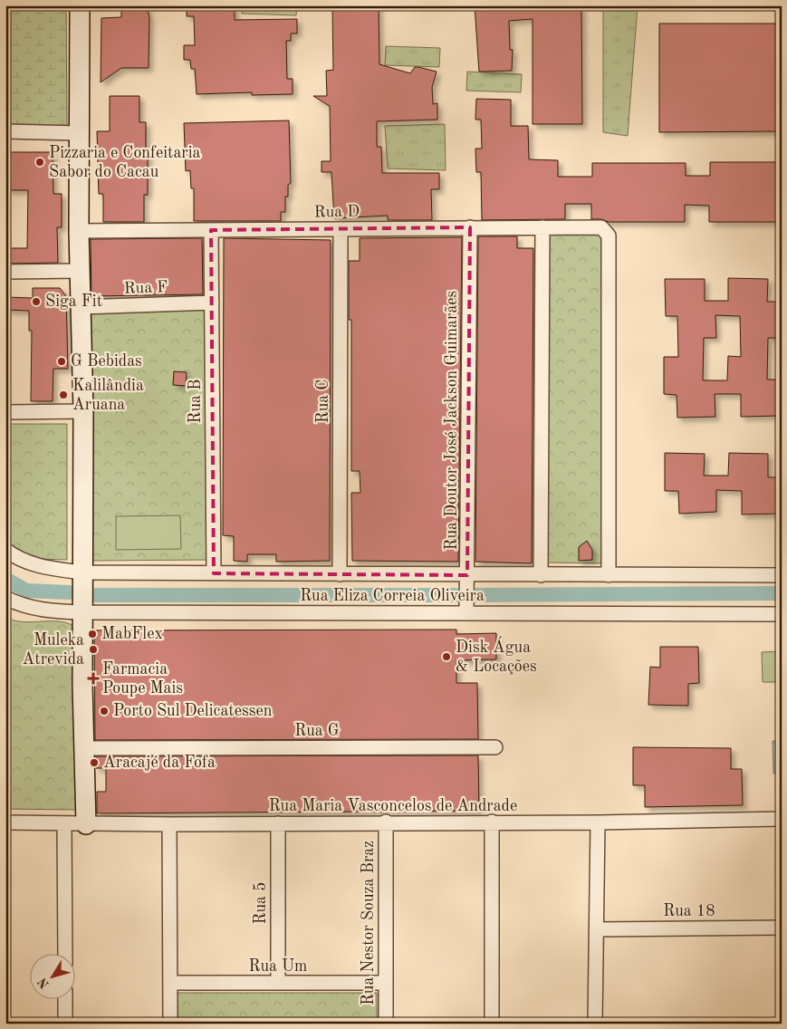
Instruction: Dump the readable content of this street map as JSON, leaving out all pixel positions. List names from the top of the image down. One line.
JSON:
{"streets":{"street":["Rua D","Rua F","Rua B","Rua C","Rua Doutor José Jackson Guimarães","Rua Eliza Correia Oliveira","Rua G","Rua Maria Vasconcelos de Andrade","Rua 5","Rua 18","Rua Nestor Souza Braz","Rua Um"]},"crossings":[["Rua D","Rua B"],["Rua D","Rua C"],["Rua D","Rua Doutor José Jackson Guimarães"],["Rua D","Rua Eliza Correia Oliveira"],["Rua F","Rua B"],["Rua B","Rua Eliza Correia Oliveira"],["Rua C","Rua Eliza Correia Oliveira"],["Rua Doutor José Jackson Guimarães","Rua Eliza Correia Oliveira"],["Rua Maria Vasconcelos de Andrade","Rua 5"],["Rua Maria Vasconcelos de Andrade","Rua Nestor Souza Braz"],["Rua 5","Rua Um"],["Rua Nestor Souza Braz","Rua Um"]],"places":{"other":["Pizzaria e Confeitaria Sabor do Cacau","Siga Fit","G Bebidas","Kalilândia Aruana","MabFlex","Muleka Atrevida","Disk Água & Locações","Porto Sul Delicatessen","Aracajé da Fofa"],"health":["Farmacia Poupe Mais"]},"north":"bottom left"}
